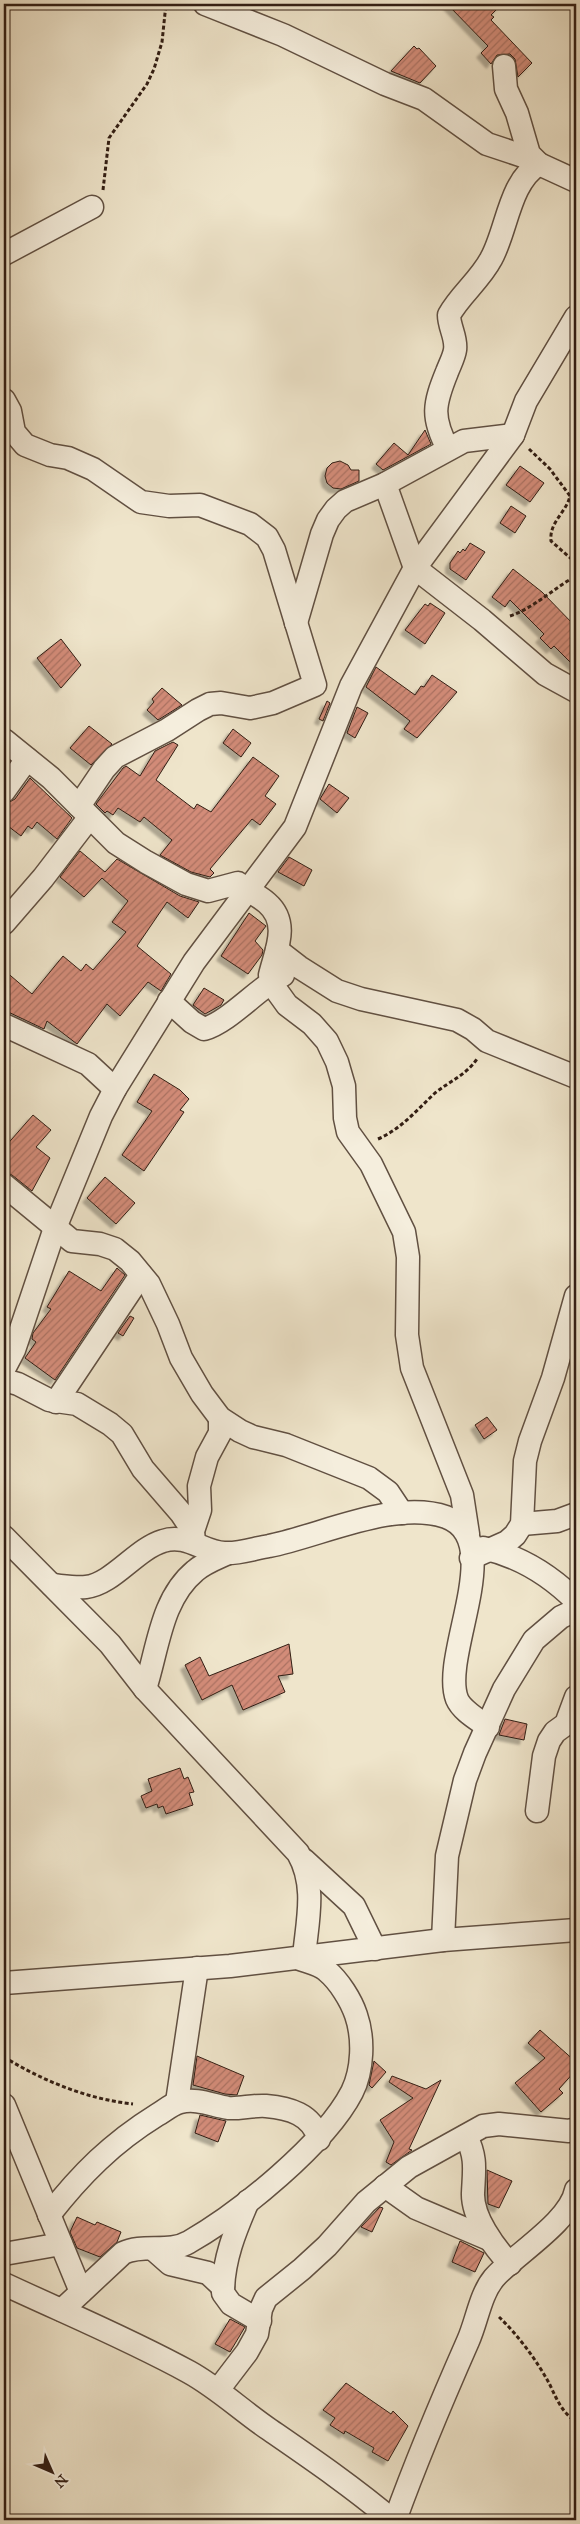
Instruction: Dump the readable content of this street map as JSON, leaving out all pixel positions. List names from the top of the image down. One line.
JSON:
{"north":"bottom right"}
